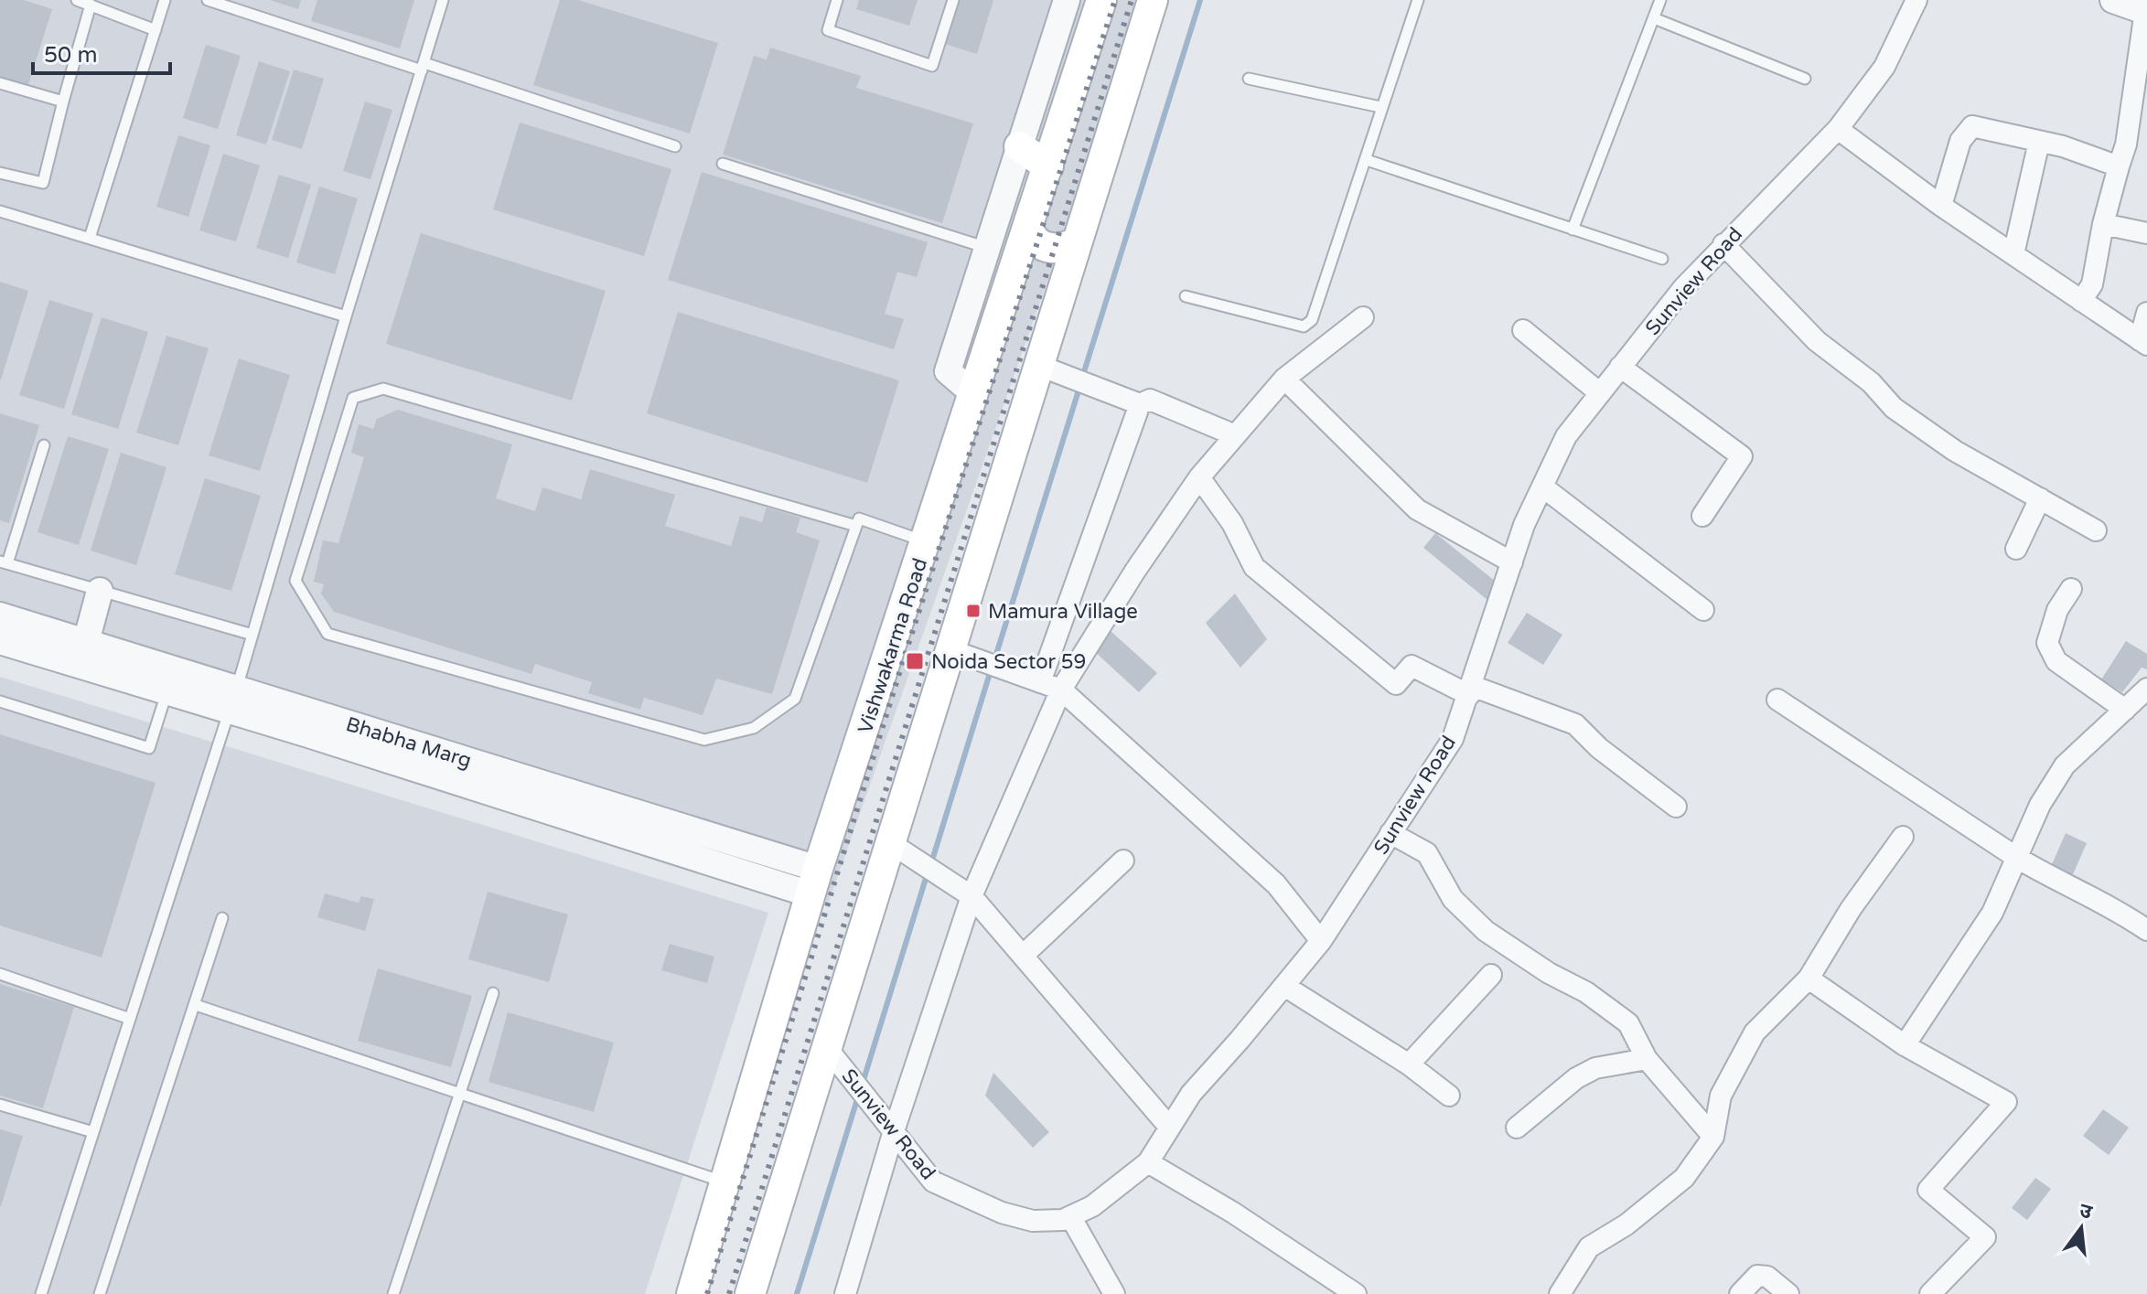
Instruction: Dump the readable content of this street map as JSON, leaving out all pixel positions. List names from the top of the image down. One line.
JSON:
{"streets":{"main road":["Vishwakarma Road"],"street":["Sunview Road","Bhabha Marg"]},"crossings":[["Vishwakarma Road","Bhabha Marg"]],"places":{"transit":["Mamura Village","Noida Sector 59"]},"scale_bar":"50 m","north":"top"}
